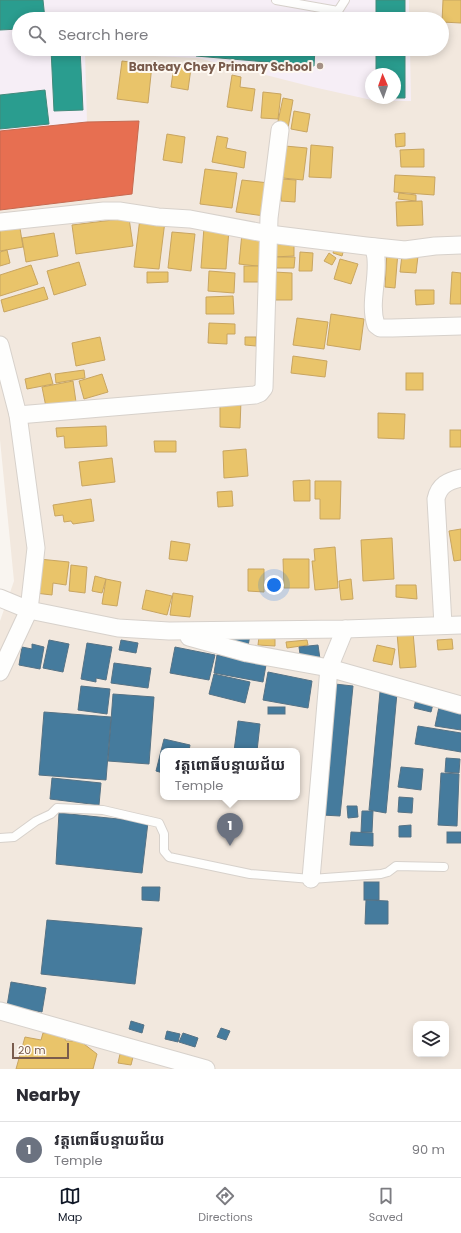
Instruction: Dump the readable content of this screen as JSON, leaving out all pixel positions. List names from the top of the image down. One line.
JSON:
{"places":["Banteay Chey Primary School"],"scale_bar":"20 m","north":"top","page":{"search":"Search here","popup":["វត្តពោធិ៍បន្ទាយជ័យ","Temple"],"pins":"1","scale":"20 m","heading":"Nearby","list":[{"mark":"1","name":"វត្តពោធិ៍បន្ទាយជ័យ","note":"Temple","value":"90 m"}],"nav":["Map","Directions","Saved"]}}
